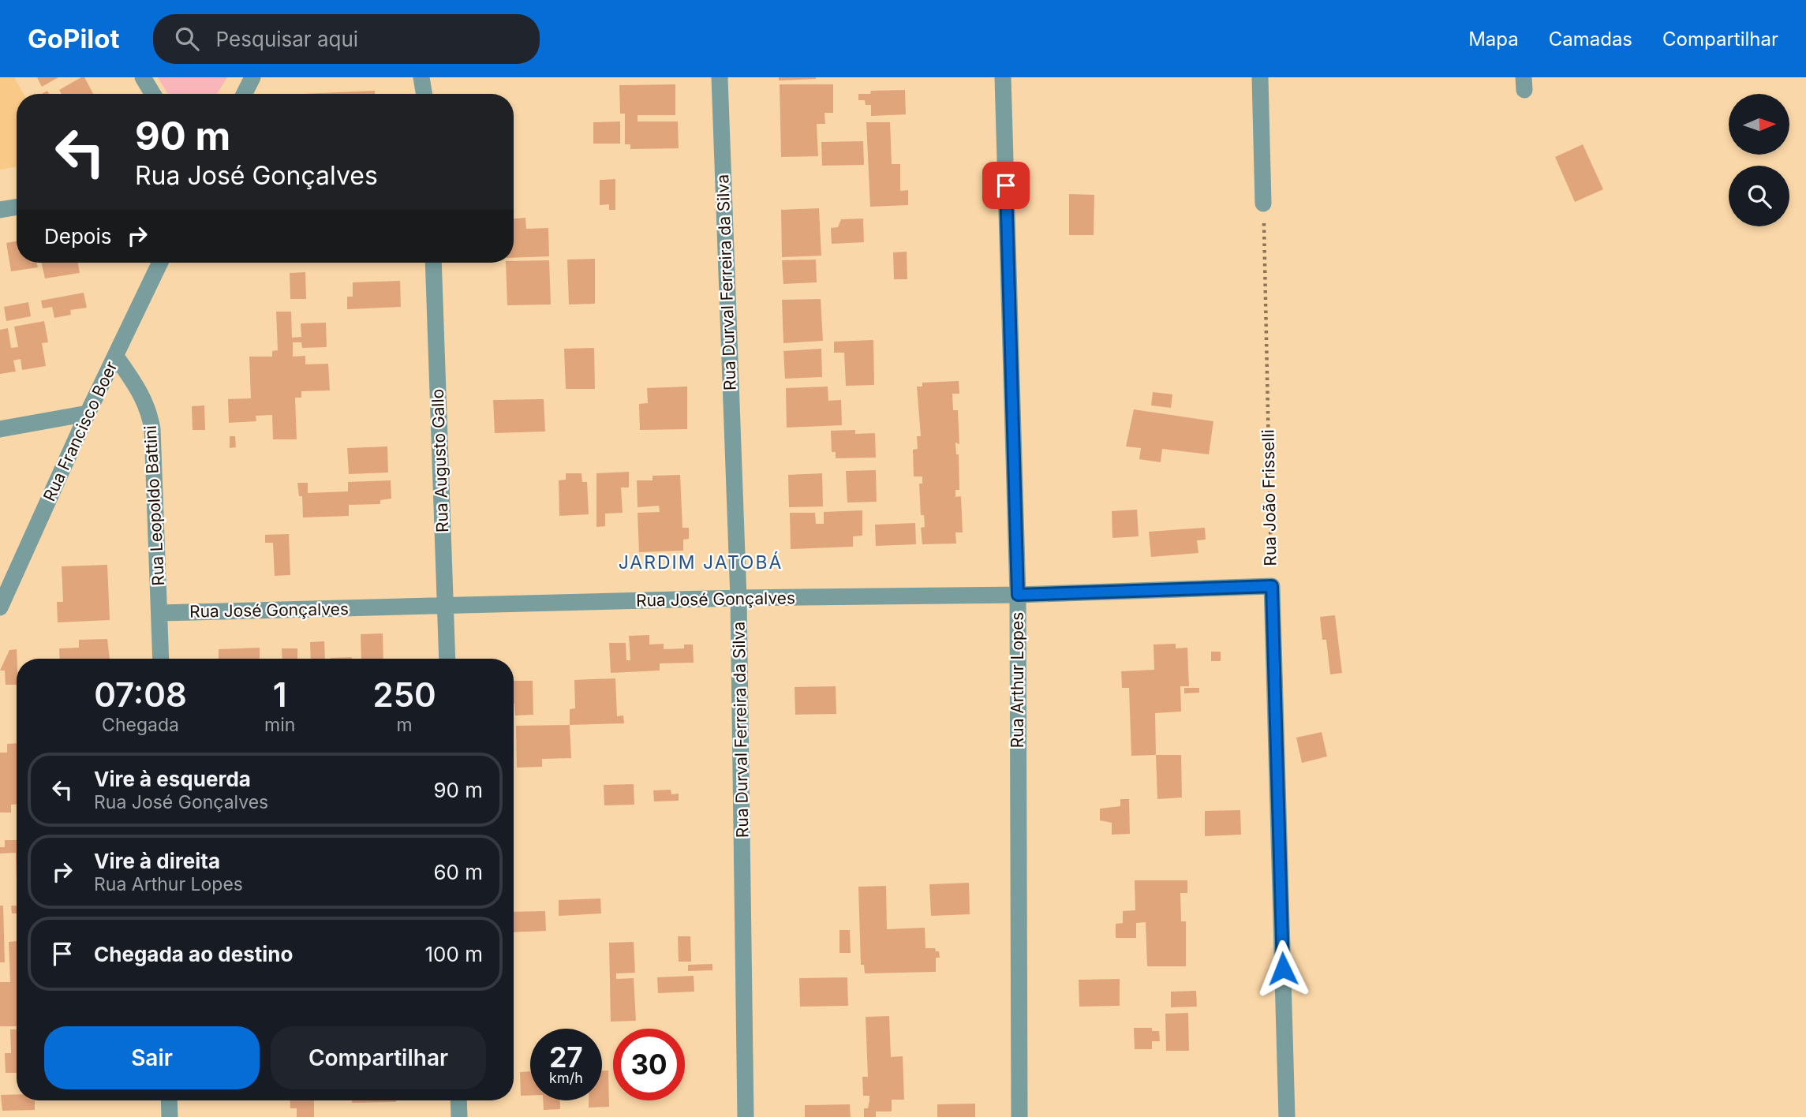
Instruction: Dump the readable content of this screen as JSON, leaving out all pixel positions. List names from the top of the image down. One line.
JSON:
{"streets":{"street":["Rua Durval Ferreira da Silva","Rua Francisco Boer","Rua Augusto Gallo","Rua João Frisselli","Rua Leopoldo Battini","Rua José Gonçalves","Rua Arthur Lopes"]},"crossings":[["Rua Durval Ferreira da Silva","Rua José Gonçalves"],["Rua Francisco Boer","Rua Leopoldo Battini"],["Rua Augusto Gallo","Rua José Gonçalves"],["Rua João Frisselli","Rua José Gonçalves"],["Rua Leopoldo Battini","Rua José Gonçalves"],["Rua José Gonçalves","Rua Arthur Lopes"]],"districts":["JARDIM JATOBÁ"],"north":"right","page":{"header":"GoPilot","search":"Pesquisar aqui","nav":["Mapa","Camadas","Compartilhar"],"turn":["90 m","Rua José Gonçalves"],"then":"Depois","eta":["07:08","Chegada","1","min","250","m"],"list":[{"name":"Vire à esquerda","note":"Rua José Gonçalves","value":"90 m"},{"name":"Vire à direita","note":"Rua Arthur Lopes","value":"60 m"},{"name":"Chegada ao destino","value":"100 m"}],"buttons":["Sair","Compartilhar"],"speed":"27 km/h","limit":"30"}}
